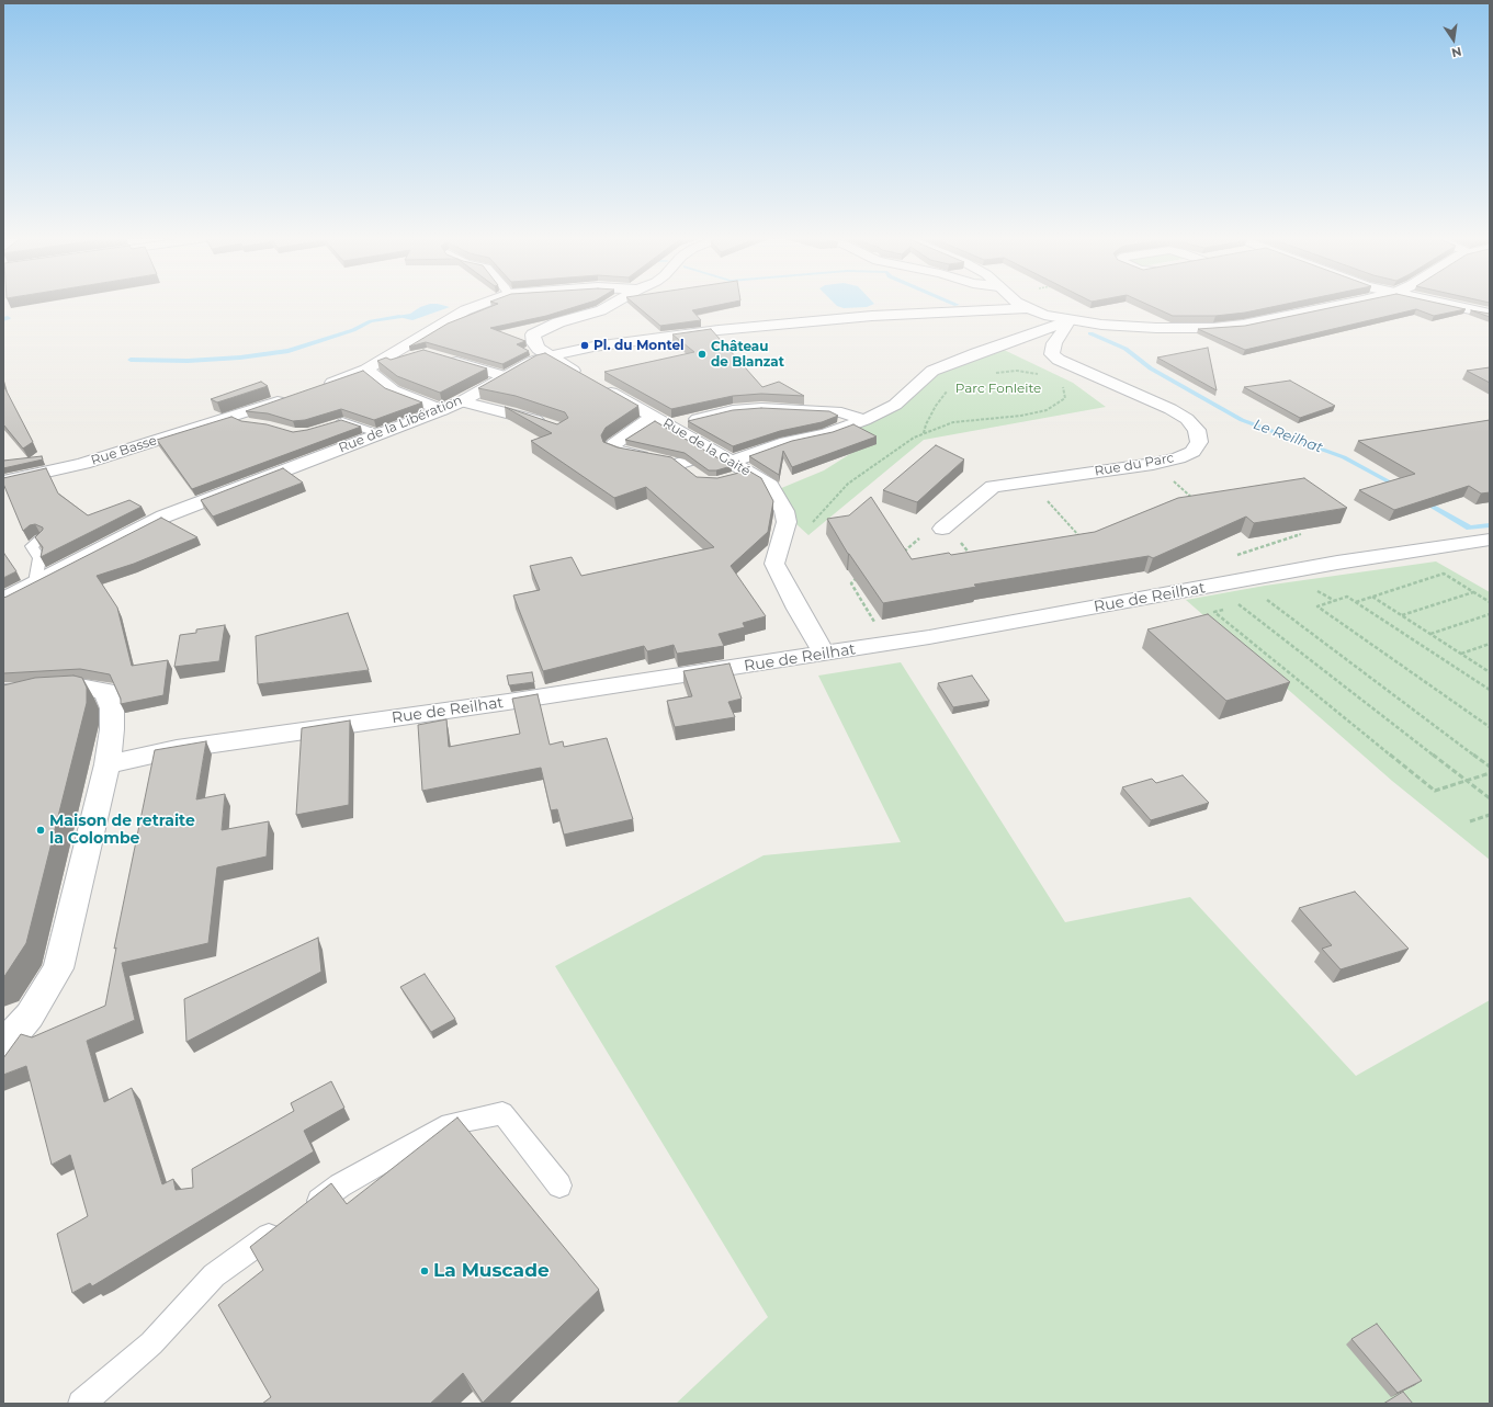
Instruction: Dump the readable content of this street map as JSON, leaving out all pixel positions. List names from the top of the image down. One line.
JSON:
{"streets":{"street":["Rue de la Libération","Rue de la Gaité","Rue Basse","Rue du Parc","Rue de Reilhat"]},"crossings":[["Rue de la Gaité","Rue de Reilhat"]],"water":["Le Reilhat"],"parks":["Parc Fonleite"],"places":["Pl. du Montel","Château de Blanzat","Maison de retraite la Colombe","La Muscade"],"north":"bottom"}
